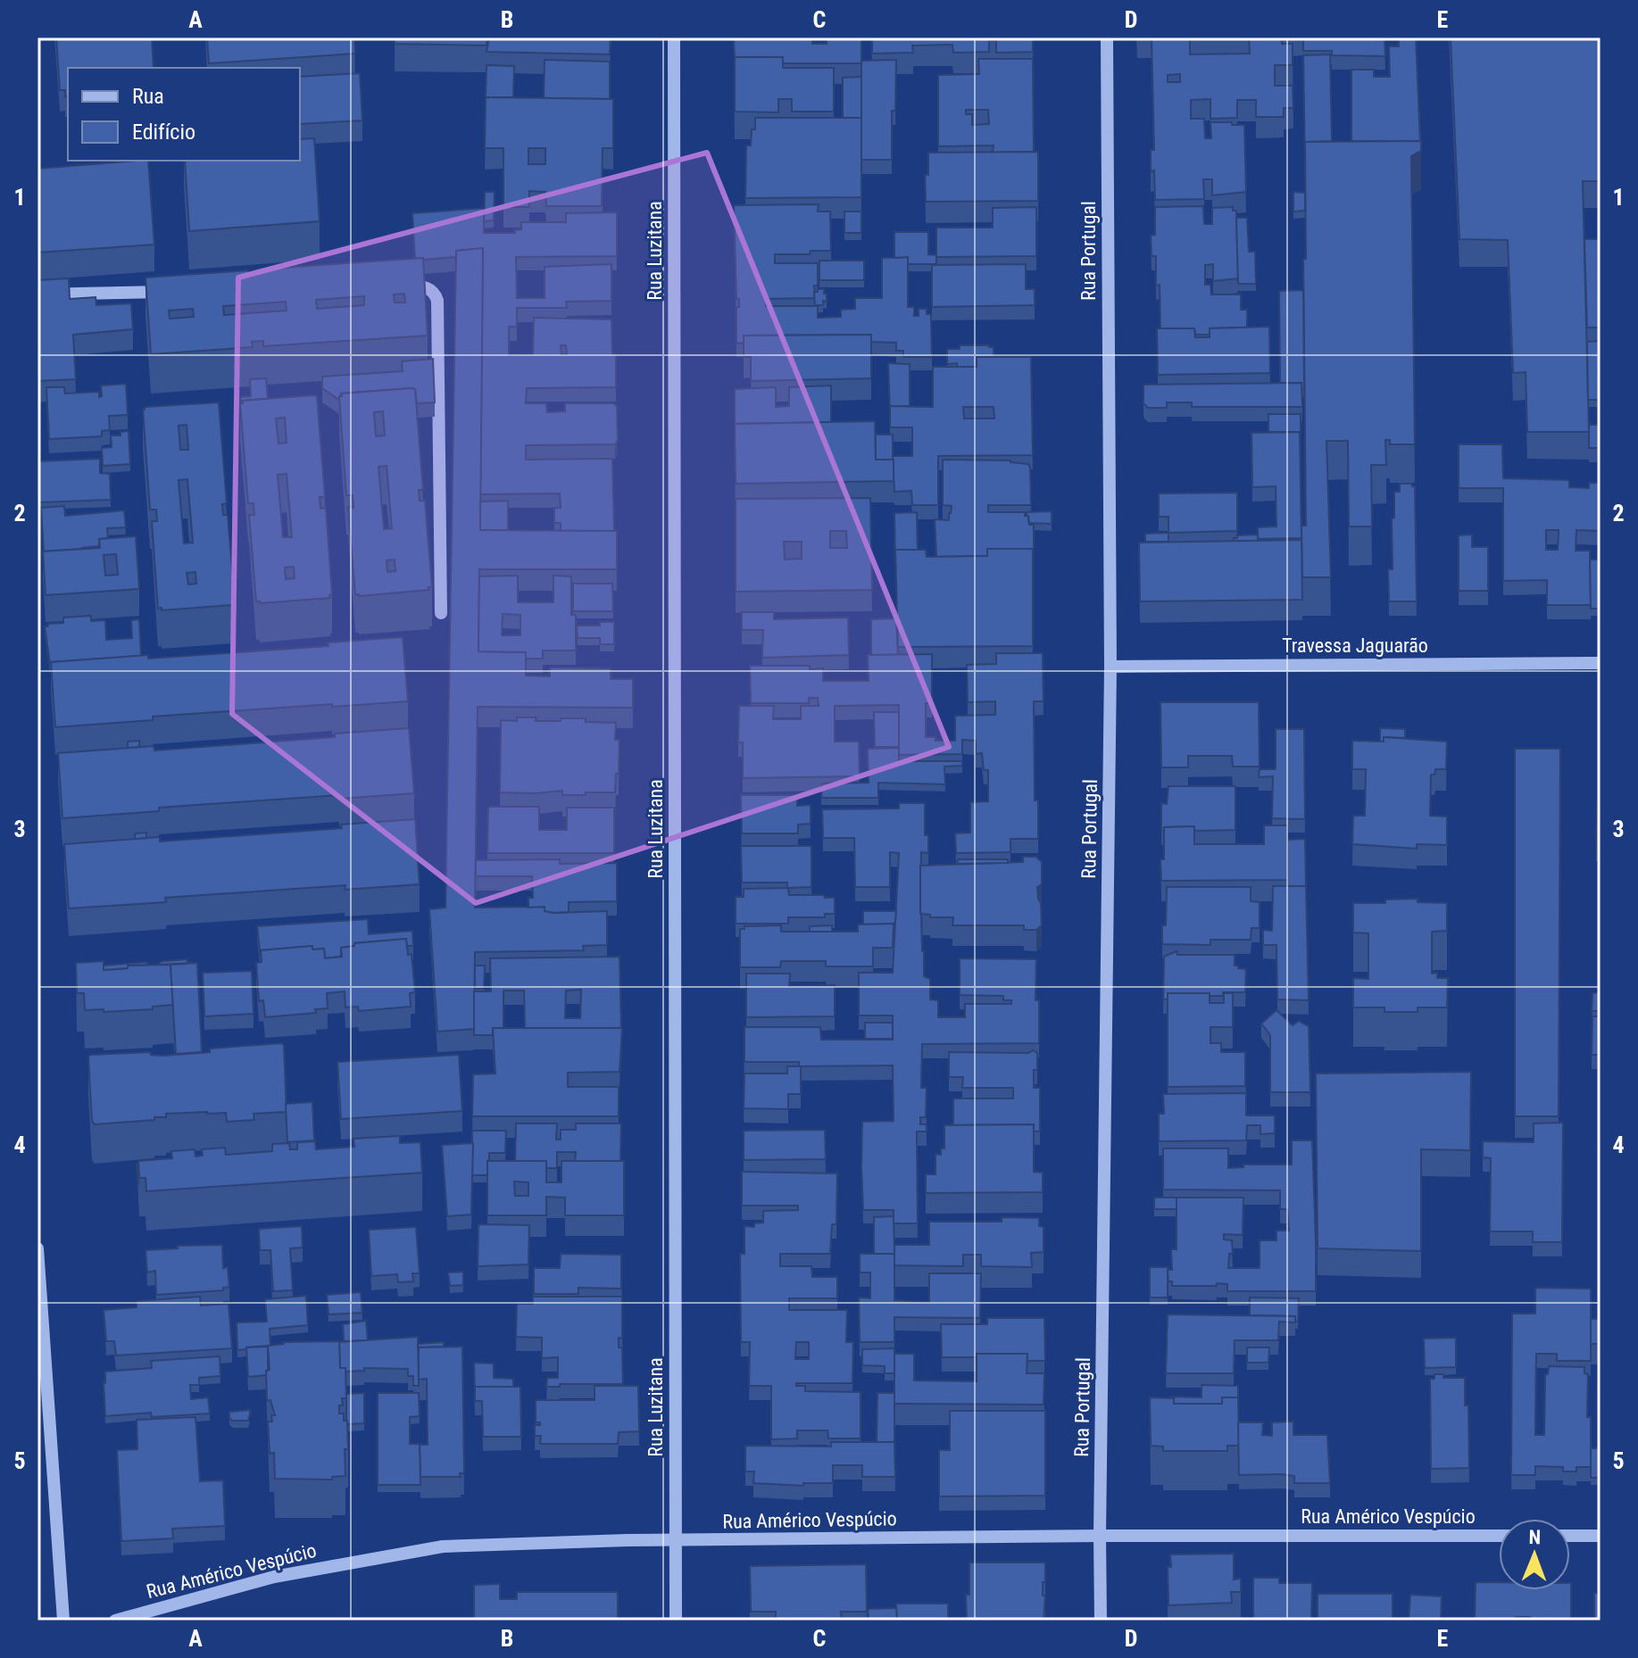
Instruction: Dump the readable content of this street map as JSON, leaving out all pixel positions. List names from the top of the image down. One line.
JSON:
{"streets":{"street":["Rua Luzitana","Rua Portugal","Travessa Jaguarão","Rua Américo Vespúcio"]},"crossings":[["Rua Luzitana","Rua Américo Vespúcio"],["Rua Portugal","Travessa Jaguarão"],["Rua Portugal","Rua Américo Vespúcio"]],"legend":["Rua","Edifício"],"north":"top","grid":{"columns":["A","B","C","D","E"],"rows":["1","2","3","4","5"]}}
